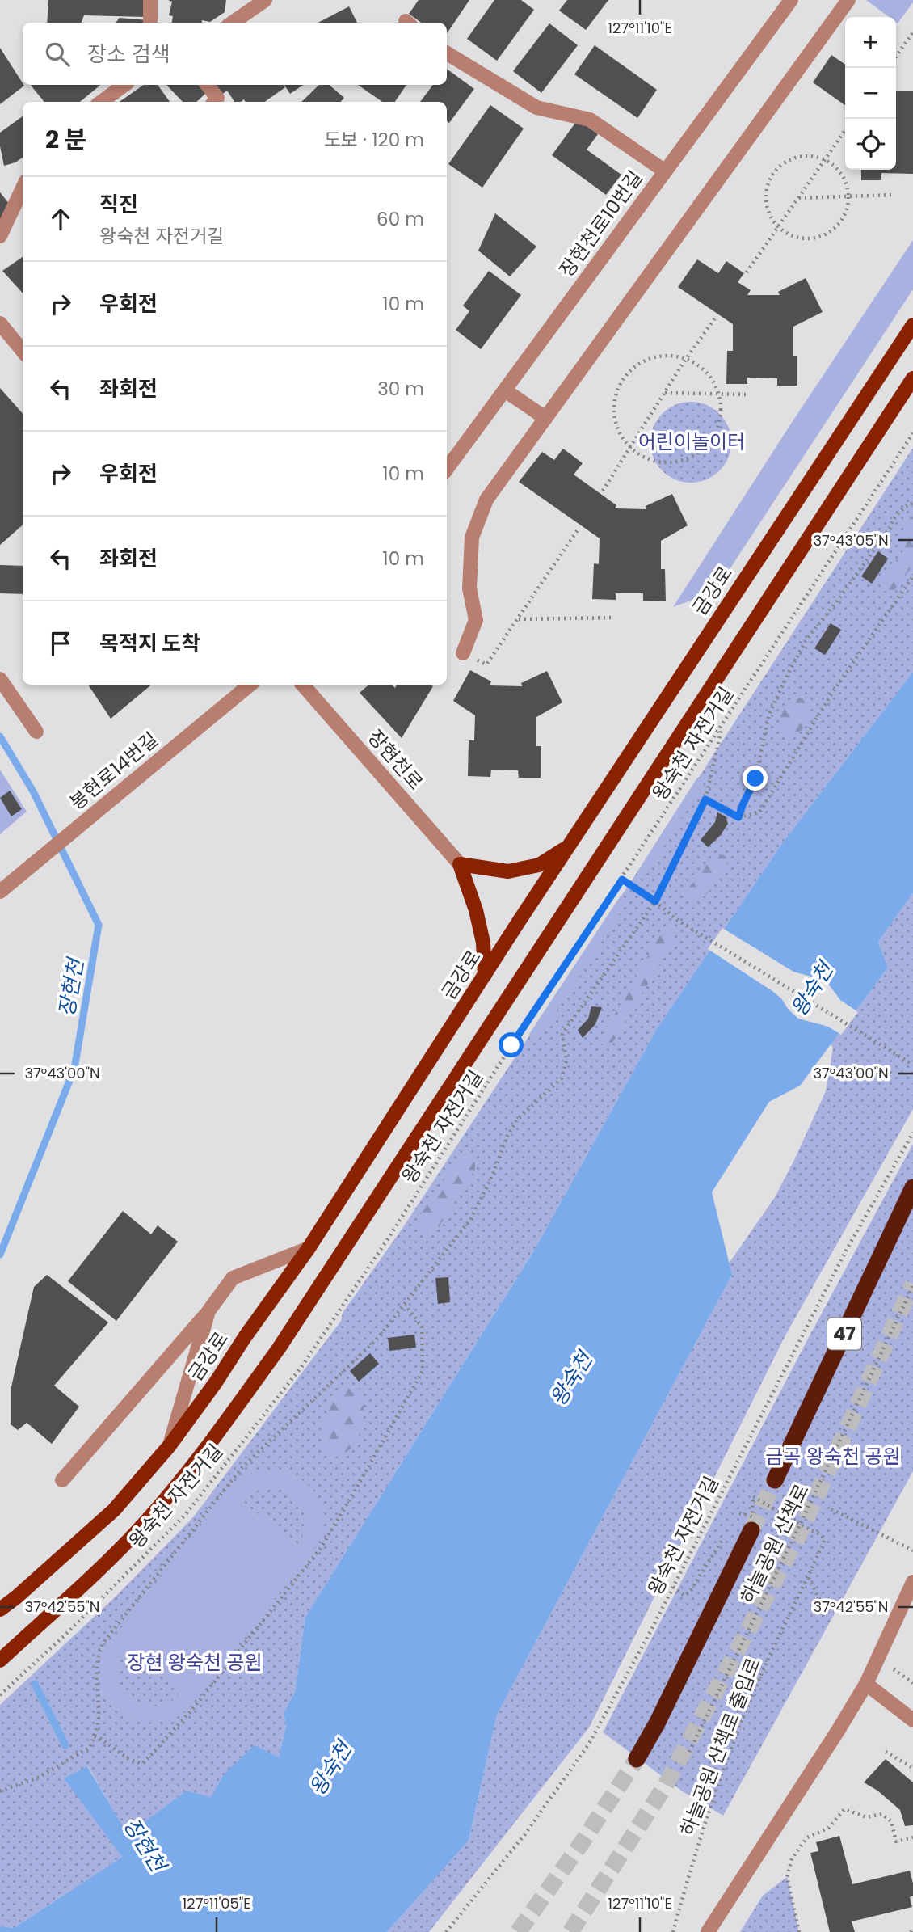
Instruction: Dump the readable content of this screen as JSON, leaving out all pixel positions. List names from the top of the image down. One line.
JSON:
{"streets":{"highway":["47"],"main road":["금강로"],"street":["장현천로10번길","장현천로","봉현로14번길"],"path":["왕숙천 자전거길","하늘공원 산책로","하늘공원 산책로 출입로"]},"crossings":[["하늘공원 산책로","하늘공원 산책로 출입로"]],"water":["장현천","왕숙천"],"parks":["어린이놀이터","금곡 왕숙천 공원","장현 왕숙천 공원"],"page":{"map_buttons":["+","−"],"search":"장소 검색","heading":["2 분","도보 · 120 m"],"list":[["직진","왕숙천 자전거길","60 m"],["우회전","10 m"],["좌회전","30 m"],["우회전","10 m"],["좌회전","10 m"],"목적지 도착"]},"coordinates":["127°11'10\"E","37°43'05\"N","37°43'00\"N","37°42'55\"N","127°11'05\"E"]}
